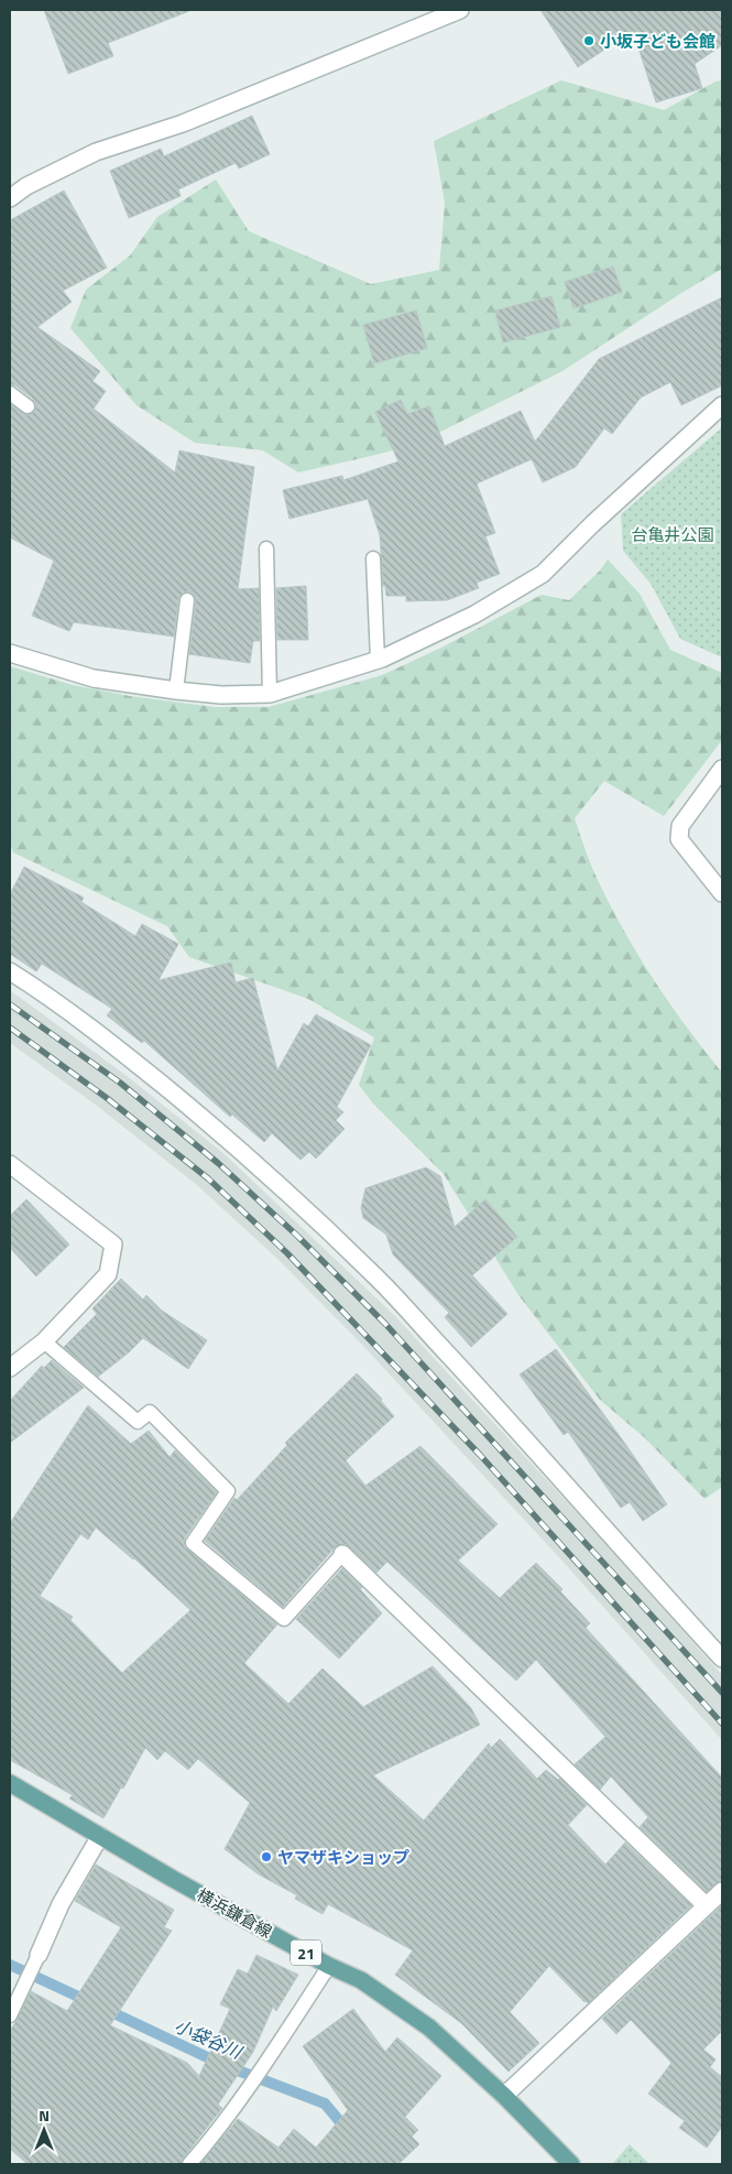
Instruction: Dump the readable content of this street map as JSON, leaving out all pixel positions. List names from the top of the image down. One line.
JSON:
{"streets":{"main road":["横浜鎌倉線","21"]},"water":["小袋谷川"],"parks":["台亀井公園"],"places":["小坂子ども会館","ヤマザキショップ"],"north":"top"}
